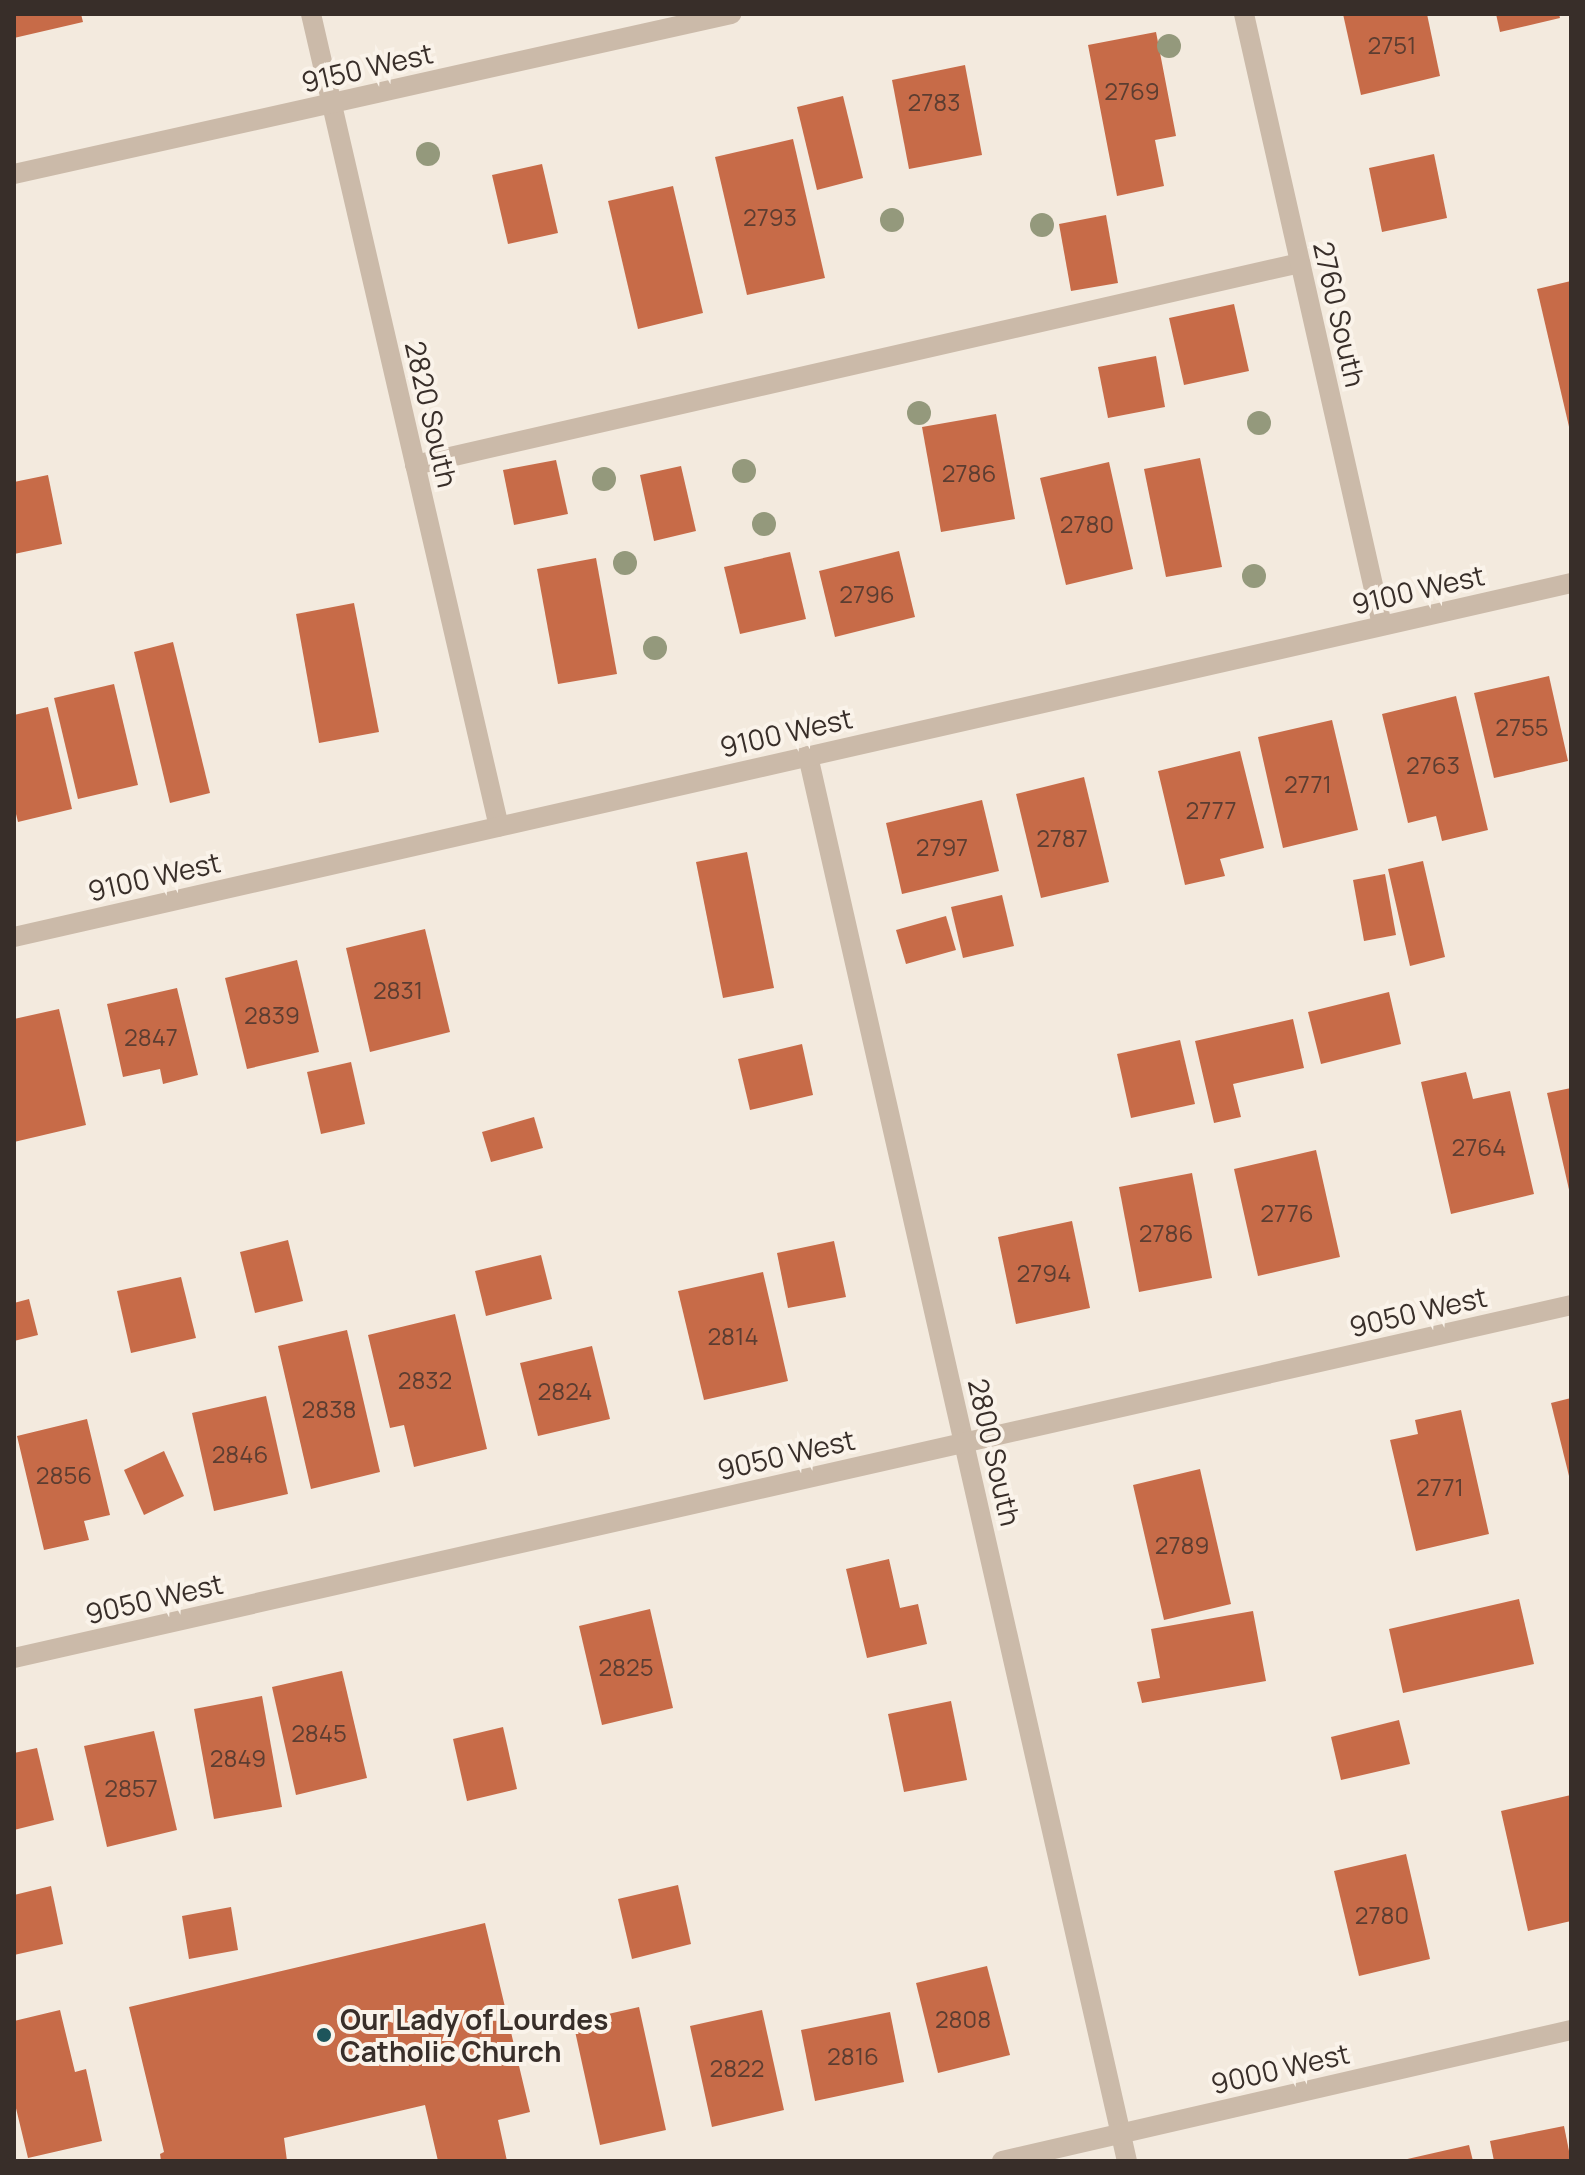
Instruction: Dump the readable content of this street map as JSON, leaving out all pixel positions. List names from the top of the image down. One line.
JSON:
{"streets":{"street":["9150 West","2760 South","2820 South","9100 West","9050 West","2800 South","9000 West"]},"crossings":[["9150 West","2820 South"],["2760 South","9100 West"],["2820 South","9100 West"],["9100 West","2800 South"],["9050 West","2800 South"],["2800 South","9000 West"]],"places":["Our Lady of Lourdes Catholic Church"],"house_numbers":["2751","2769","2783","2793","2786","2780","2796","2755","2763","2771","2777","2787","2797","2831","2839","2847","2764","2776","2786","2794","2814","2832","2824","2838","2846","2856","2771","2789","2825","2845","2849","2857","2780","2808","2816","2822"]}
